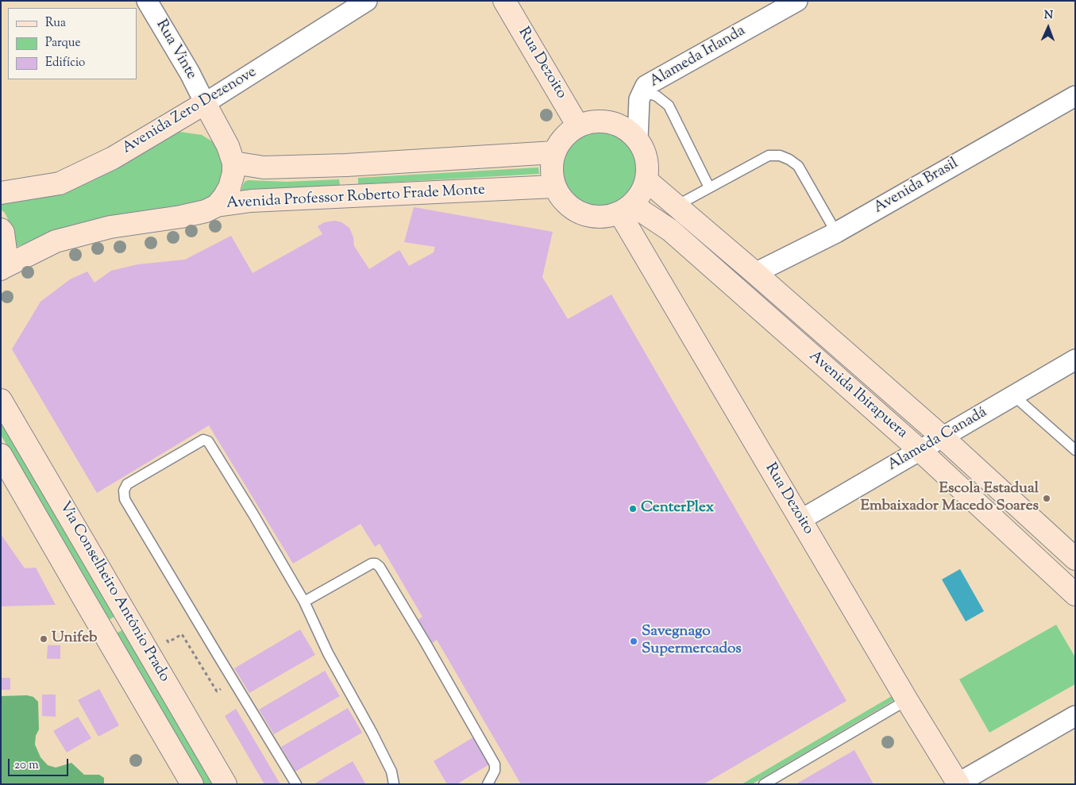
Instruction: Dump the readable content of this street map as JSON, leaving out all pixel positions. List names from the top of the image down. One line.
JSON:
{"streets":{"main road":["Rua Vinte","Rua Dezoito","Avenida Zero Dezenove","Avenida Professor Roberto Frade Monte","Avenida Ibirapuera","Via Conselheiro Antônio Prado"],"street":["Alameda Irlanda","Avenida Brasil","Alameda Canadá"]},"crossings":[["Rua Vinte","Avenida Zero Dezenove"],["Rua Vinte","Avenida Professor Roberto Frade Monte"],["Alameda Irlanda","Rua Dezoito"],["Alameda Irlanda","Avenida Professor Roberto Frade Monte"],["Alameda Irlanda","Avenida Ibirapuera"],["Rua Dezoito","Avenida Professor Roberto Frade Monte"],["Rua Dezoito","Avenida Ibirapuera"],["Rua Dezoito","Alameda Canadá"],["Avenida Brasil","Avenida Ibirapuera"],["Avenida Professor Roberto Frade Monte","Avenida Ibirapuera"],["Avenida Ibirapuera","Alameda Canadá"]],"places":["Escola Estadual Embaixador Macedo Soares","CenterPlex","Unifeb","Savegnago Supermercados"],"legend":["Rua","Parque","Edifício"],"scale_bar":"20 m","north":"top"}
